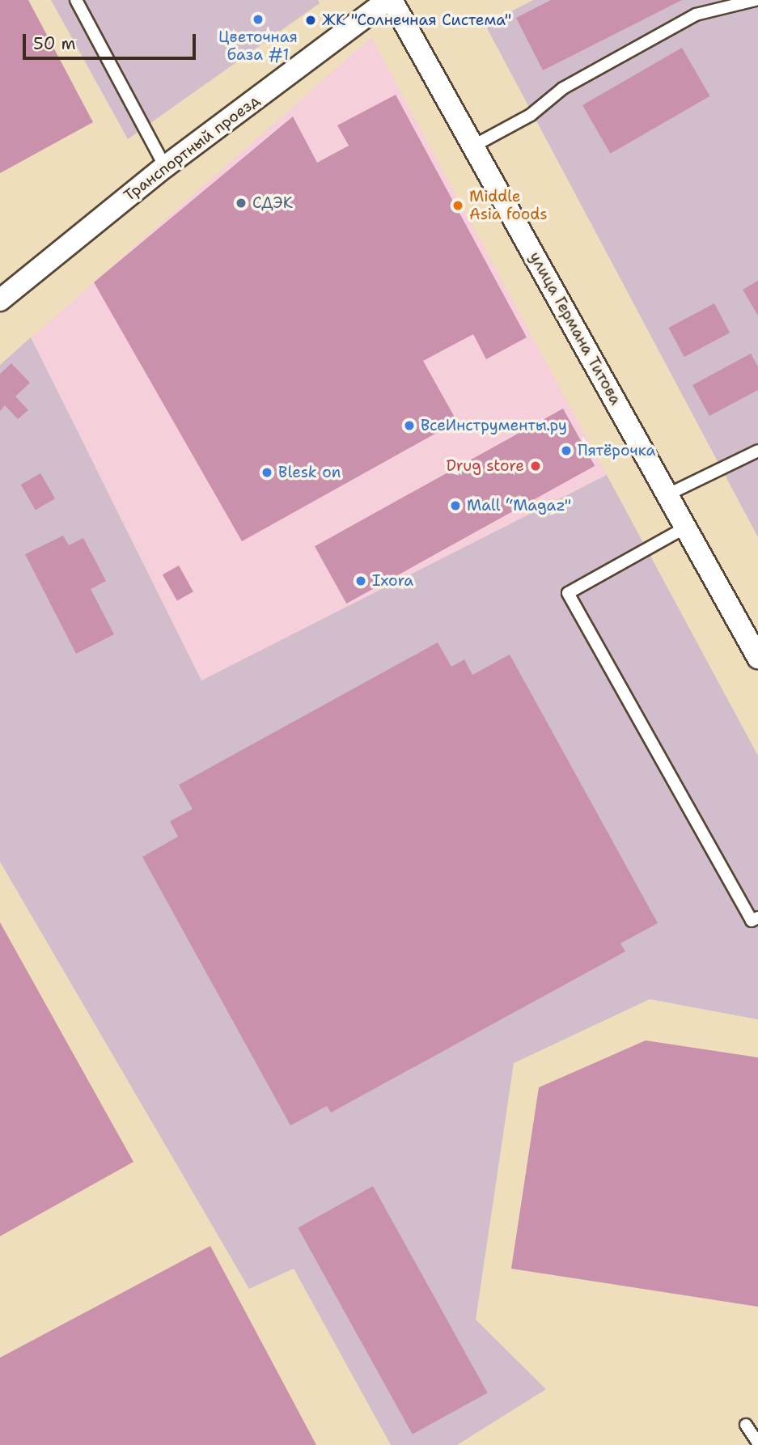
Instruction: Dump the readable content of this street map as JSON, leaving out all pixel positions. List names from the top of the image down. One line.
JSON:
{"streets":{"street":["Транспортный проезд","улица Германа Титова"]},"places":["Цветочная база #1","ЖК \"Солнечная Система\"","СДЭК","Middle Asia foods","ВсеИнструменты.ру","Пятёрочка","Drug store","Blesk on","Mall “Magaz\"","Ixora"],"scale_bar":"50 m"}
